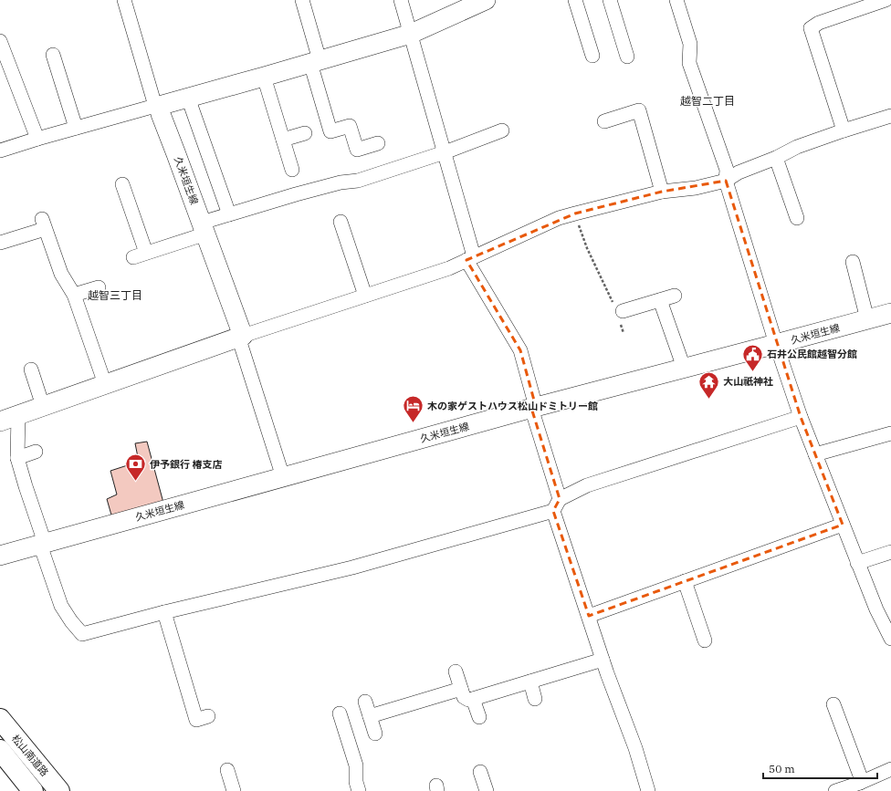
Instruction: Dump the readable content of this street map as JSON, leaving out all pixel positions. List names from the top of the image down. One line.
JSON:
{"streets":{"highway":["松山南道路"],"main road":["久米垣生線"]},"districts":["越智二丁目","越智三丁目"],"places":{"public building":["石井公民館越智分館"],"temple":["大山祇神社"],"hotel":["木の家ゲストハウス松山ドミトリー館"],"bank":["伊予銀行 椿支店"]},"scale_bar":"50 m"}
